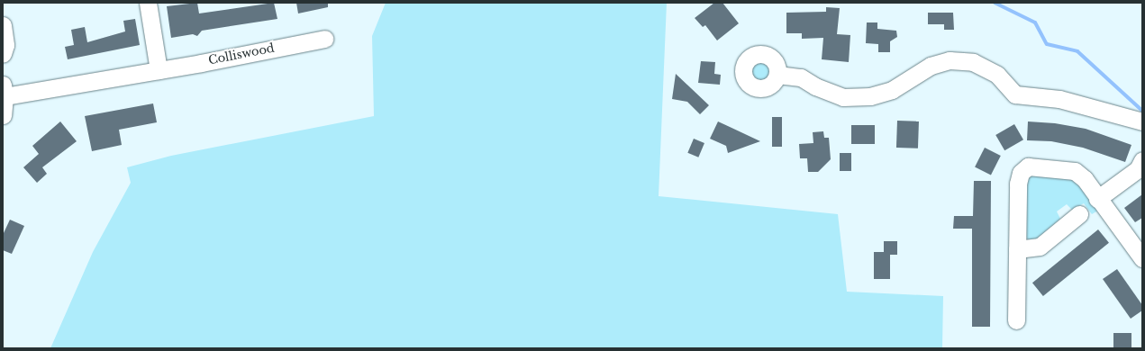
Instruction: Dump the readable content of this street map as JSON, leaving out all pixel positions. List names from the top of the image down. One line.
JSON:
{"streets":{"street":["Colliswood"]}}
